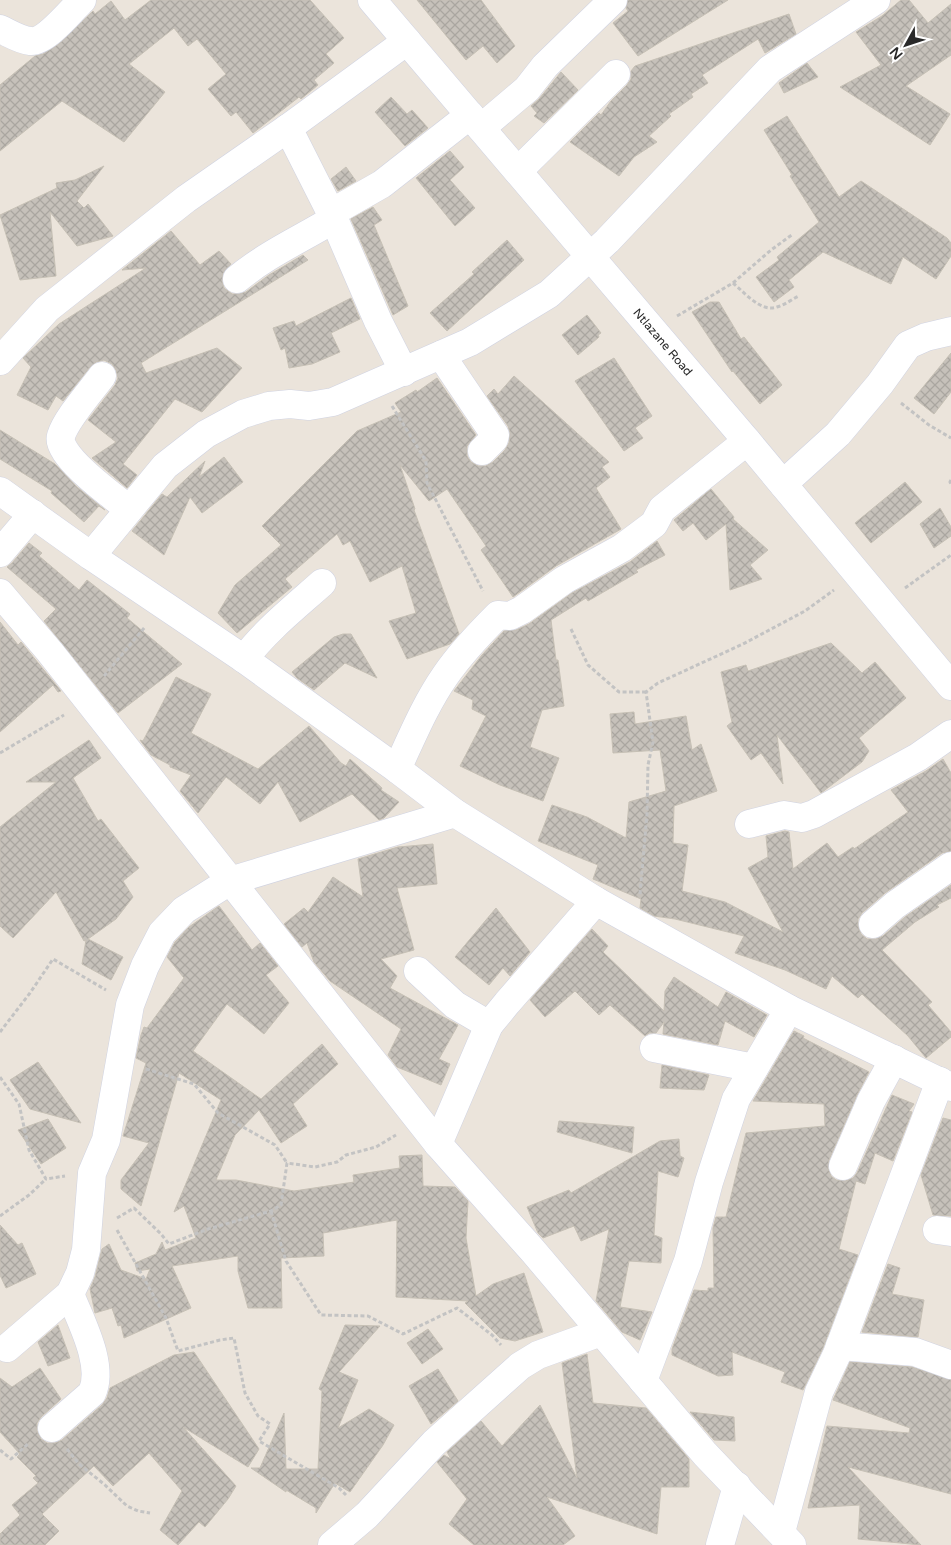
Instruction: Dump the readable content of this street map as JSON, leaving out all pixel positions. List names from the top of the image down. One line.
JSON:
{"streets":{"street":["Ntlazane Road"]},"north":"bottom left"}
